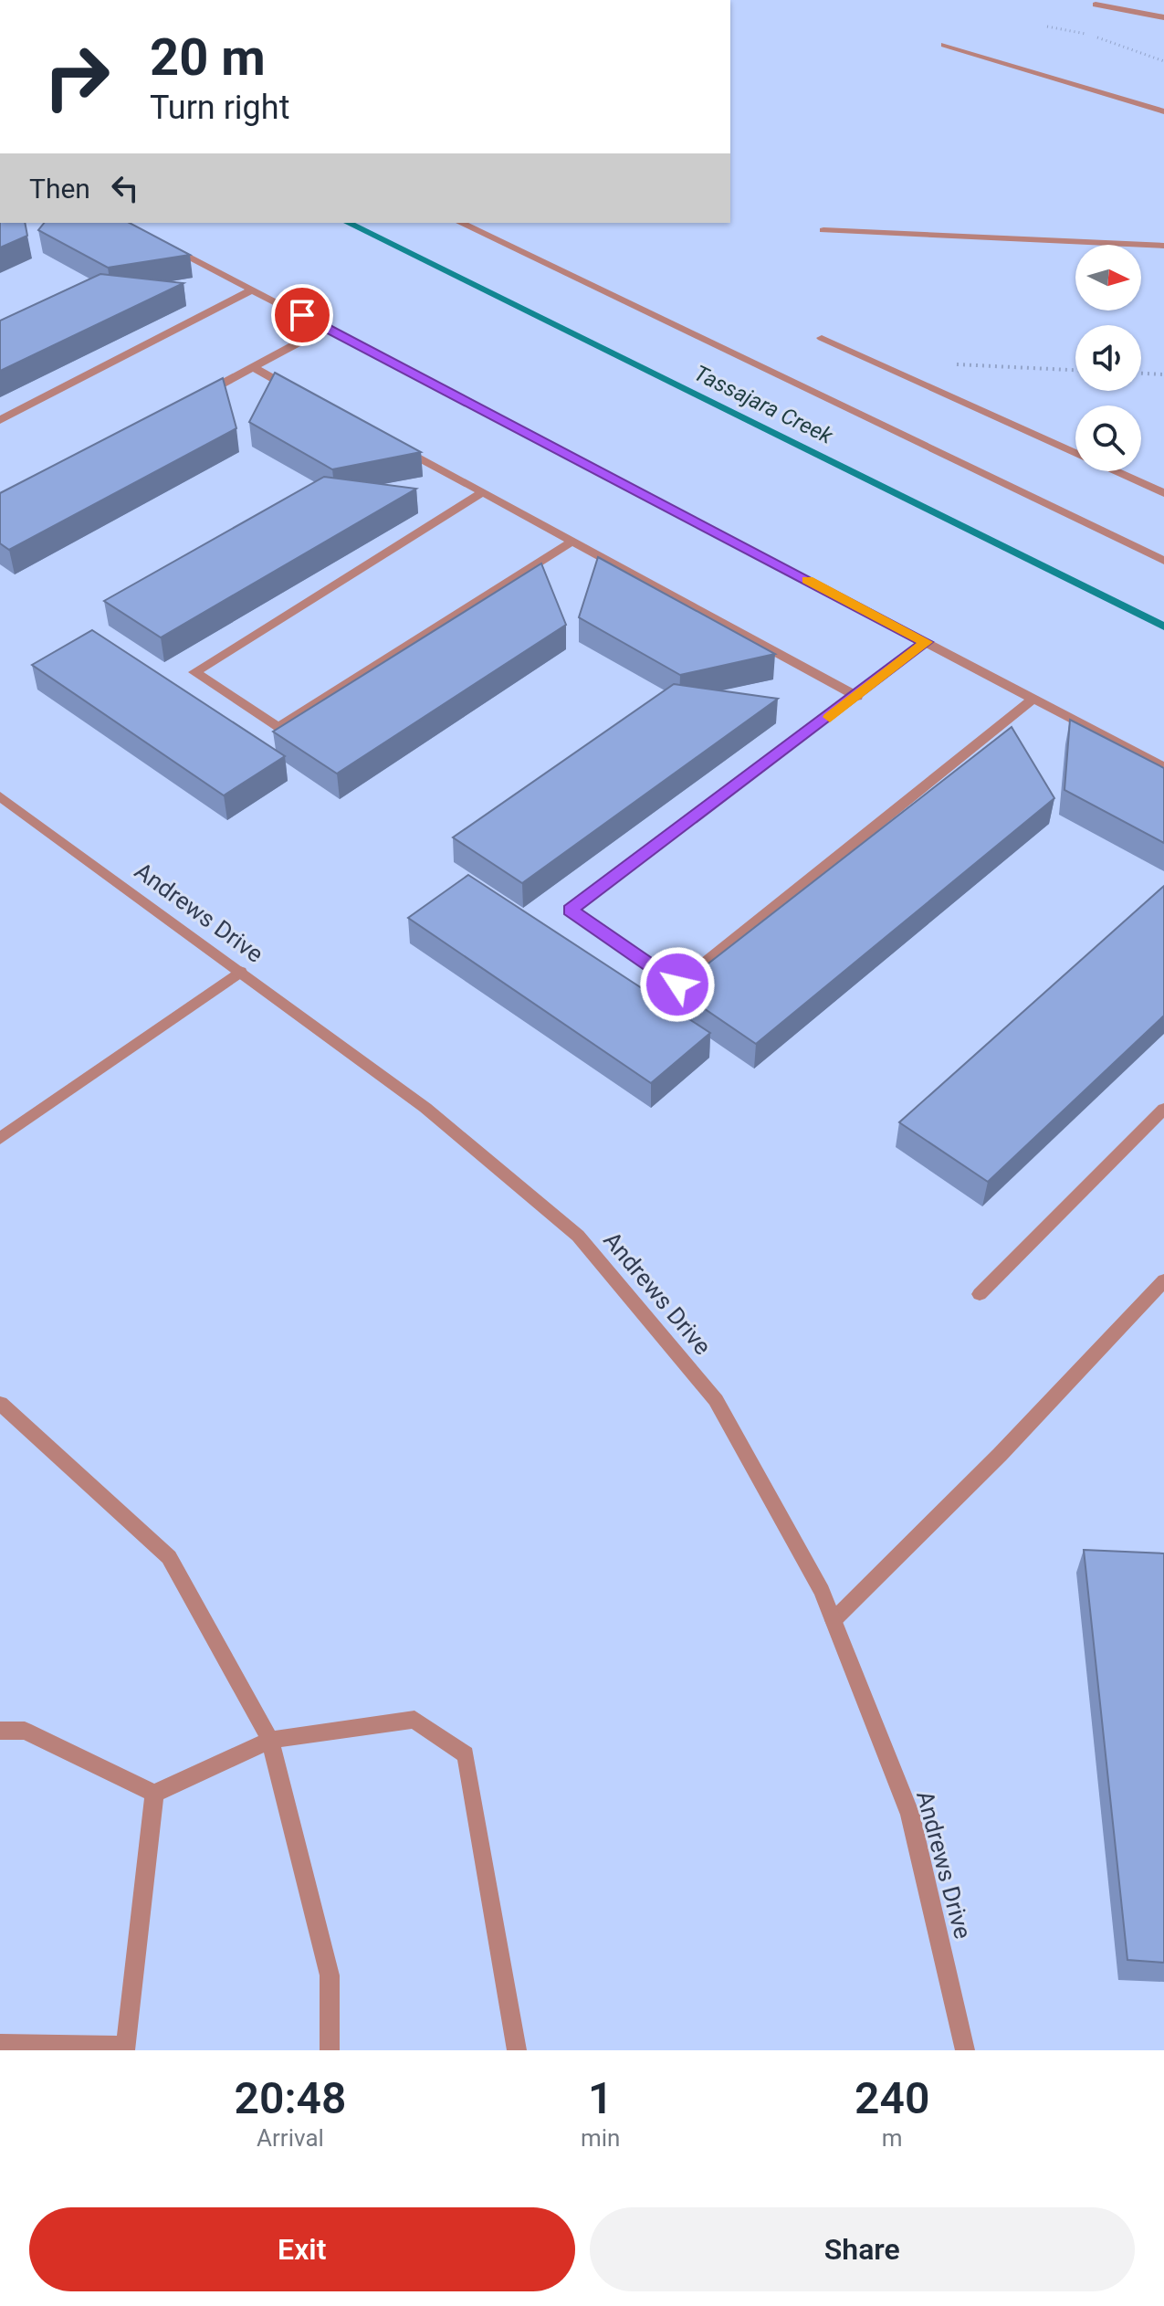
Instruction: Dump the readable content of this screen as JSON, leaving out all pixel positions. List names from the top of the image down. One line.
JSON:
{"streets":{"street":["Andrews Drive"]},"water":["Tassajara Creek"],"north":"right","page":{"turn":["20 m","Turn right"],"then":"Then","eta":["20:48","Arrival","1","min","240","m"],"buttons":["Exit","Share"]}}
